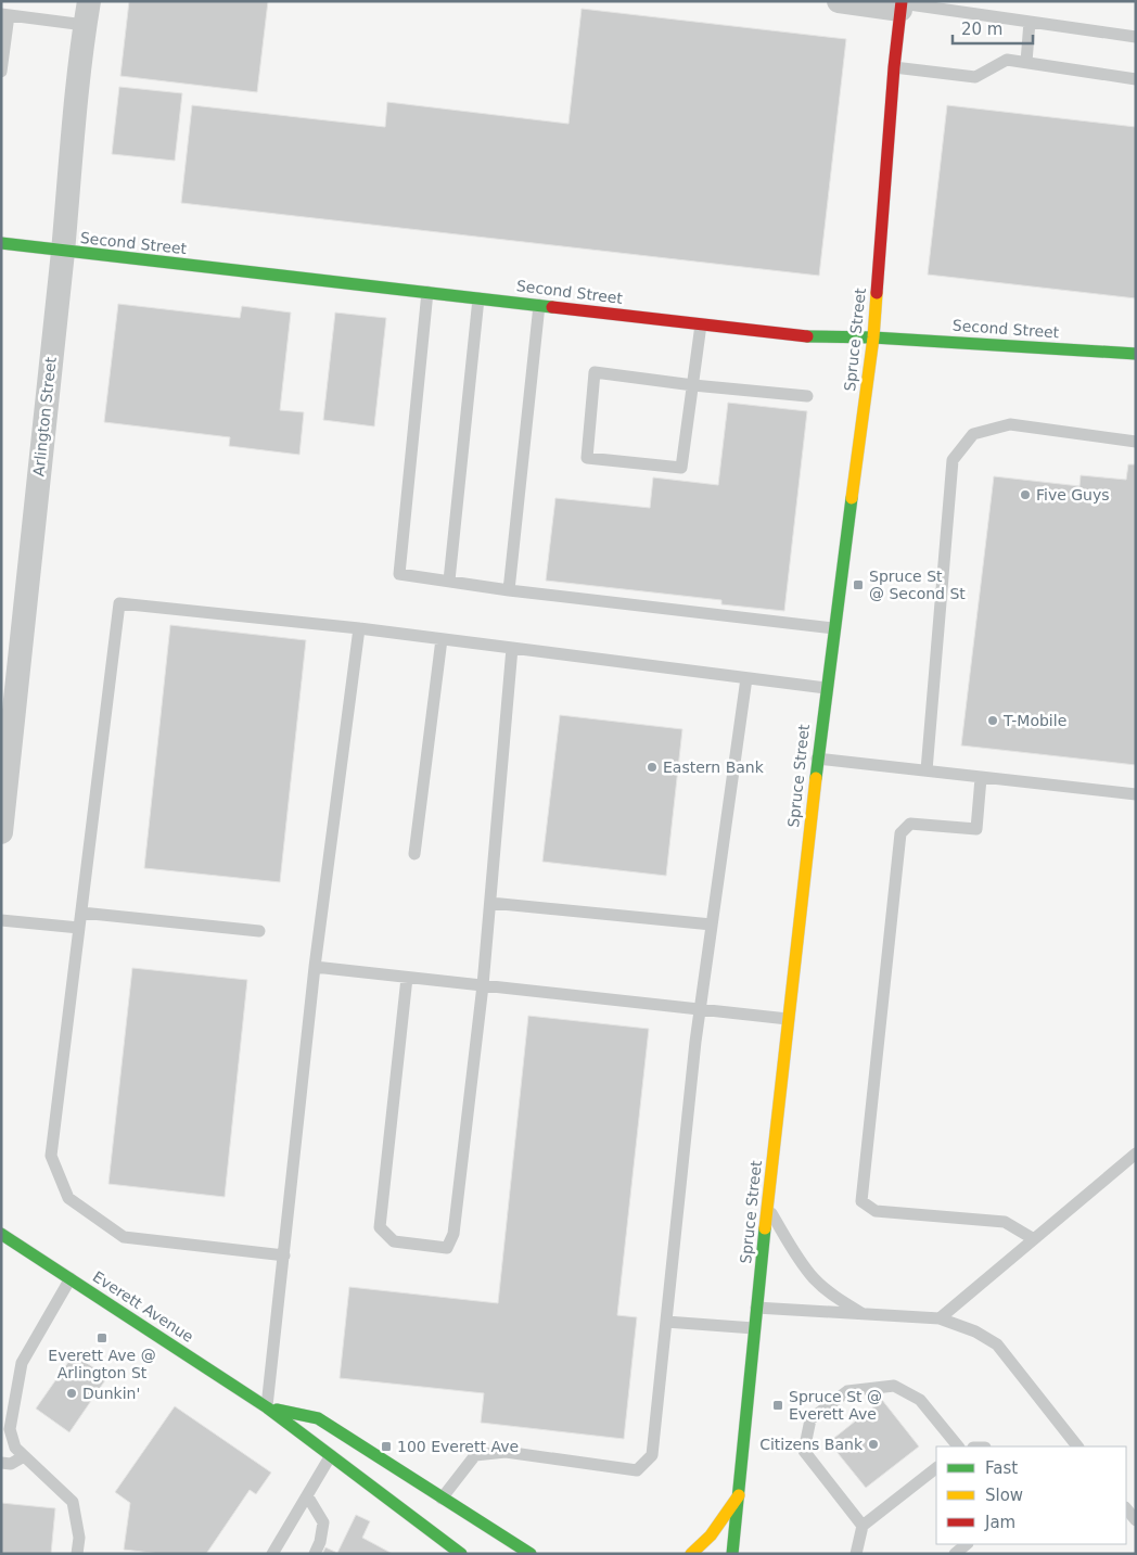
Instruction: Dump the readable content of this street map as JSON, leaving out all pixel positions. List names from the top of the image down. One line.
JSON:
{"streets":{"main road":["Second Street","Spruce Street","Everett Avenue"],"street":["Arlington Street"]},"crossings":[["Second Street","Spruce Street"],["Second Street","Arlington Street"]],"places":{"other":["Five Guys","T-Mobile","Eastern Bank","Dunkin'","Citizens Bank"],"transit":["Spruce St @ Second St","Everett Ave @ Arlington St","Spruce St @ Everett Ave","100 Everett Ave"]},"legend":["Fast","Slow","Jam"],"scale_bar":"20 m"}
